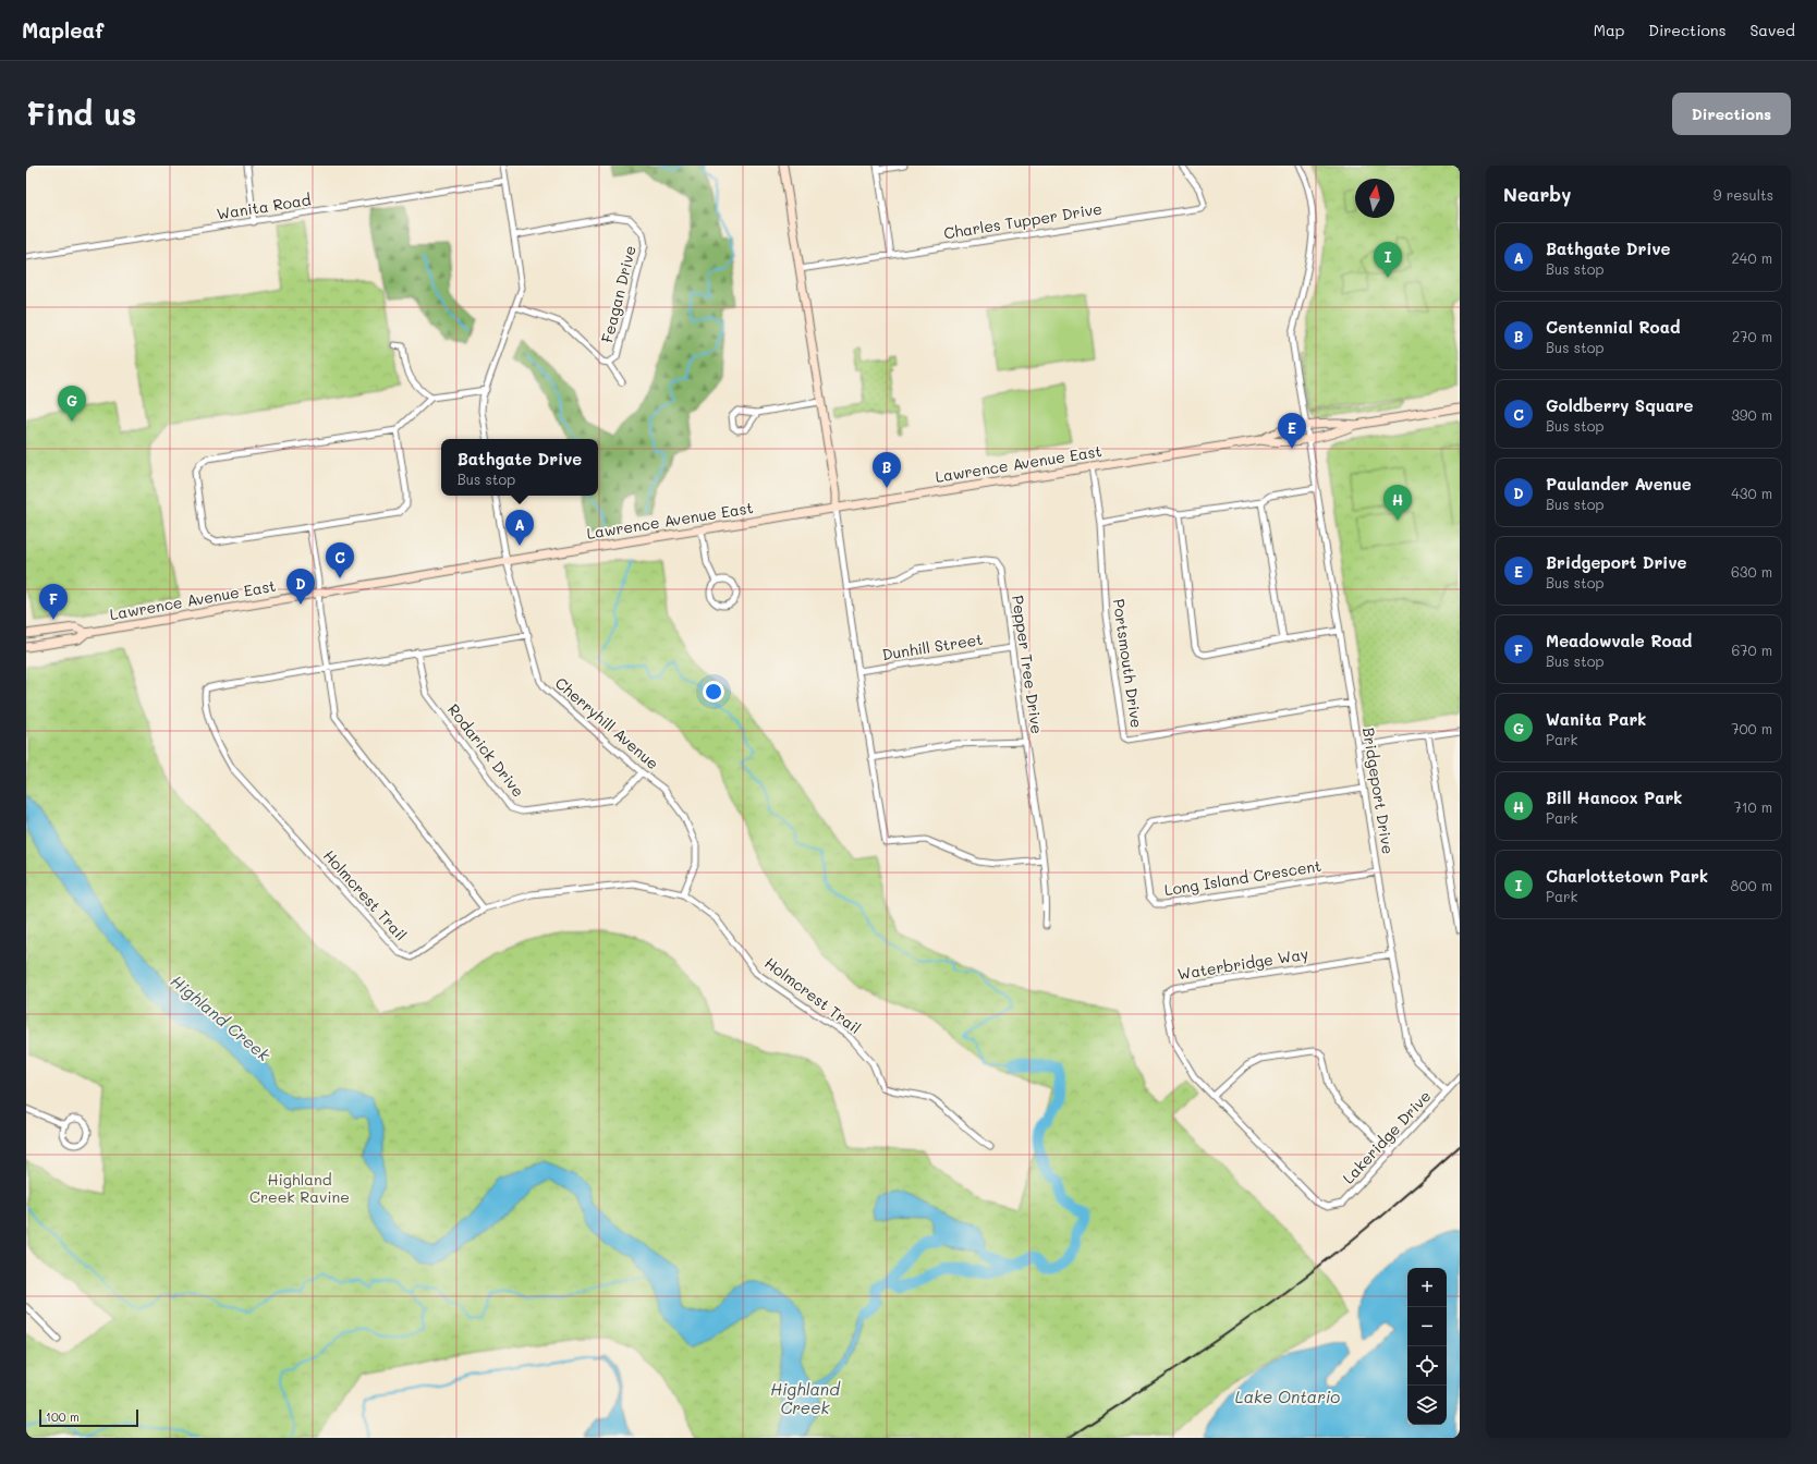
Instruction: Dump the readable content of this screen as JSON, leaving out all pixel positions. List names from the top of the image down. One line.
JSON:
{"streets":{"main road":["Lawrence Avenue East"],"street":["Wanita Road","Charles Tupper Drive","Feagan Drive","Dunhill Street","Portsmouth Drive","Pepper Tree Drive","Cherryhill Avenue","Rodarick Drive","Bridgeport Drive","Long Island Crescent","Holmcrest Trail","Waterbridge Way","Lakeridge Drive"]},"crossings":[["Lawrence Avenue East","Portsmouth Drive"],["Lawrence Avenue East","Cherryhill Avenue"],["Lawrence Avenue East","Bridgeport Drive"],["Dunhill Street","Pepper Tree Drive"],["Portsmouth Drive","Bridgeport Drive"],["Cherryhill Avenue","Rodarick Drive"],["Cherryhill Avenue","Holmcrest Trail"],["Rodarick Drive","Holmcrest Trail"],["Bridgeport Drive","Long Island Crescent"],["Bridgeport Drive","Waterbridge Way"],["Bridgeport Drive","Lakeridge Drive"],["Waterbridge Way","Lakeridge Drive"]],"water":["Highland Creek","Lake Ontario"],"parks":["Highland Creek Ravine"],"scale_bar":"100 m","north":"top","page":{"header":"Mapleaf","nav":["Map","Directions","Saved"],"buttons":"Directions","title":"Find us","heading":["Nearby","9 results"],"list":[{"mark":"A","name":"Bathgate Drive","note":"Bus stop","value":"240 m"},{"mark":"B","name":"Centennial Road","note":"Bus stop","value":"270 m"},{"mark":"C","name":"Goldberry Square","note":"Bus stop","value":"390 m"},{"mark":"D","name":"Paulander Avenue","note":"Bus stop","value":"430 m"},{"mark":"E","name":"Bridgeport Drive","note":"Bus stop","value":"630 m"},{"mark":"F","name":"Meadowvale Road","note":"Bus stop","value":"670 m"},{"mark":"G","name":"Wanita Park","note":"Park","value":"700 m"},{"mark":"H","name":"Bill Hancox Park","note":"Park","value":"710 m"},{"mark":"I","name":"Charlottetown Park","note":"Park","value":"800 m"}],"pins":["I","G","E","B","H","A","C","D","F"],"popup":["Bathgate Drive","Bus stop"],"map_buttons":["+","−"],"scale":"100 m"}}
